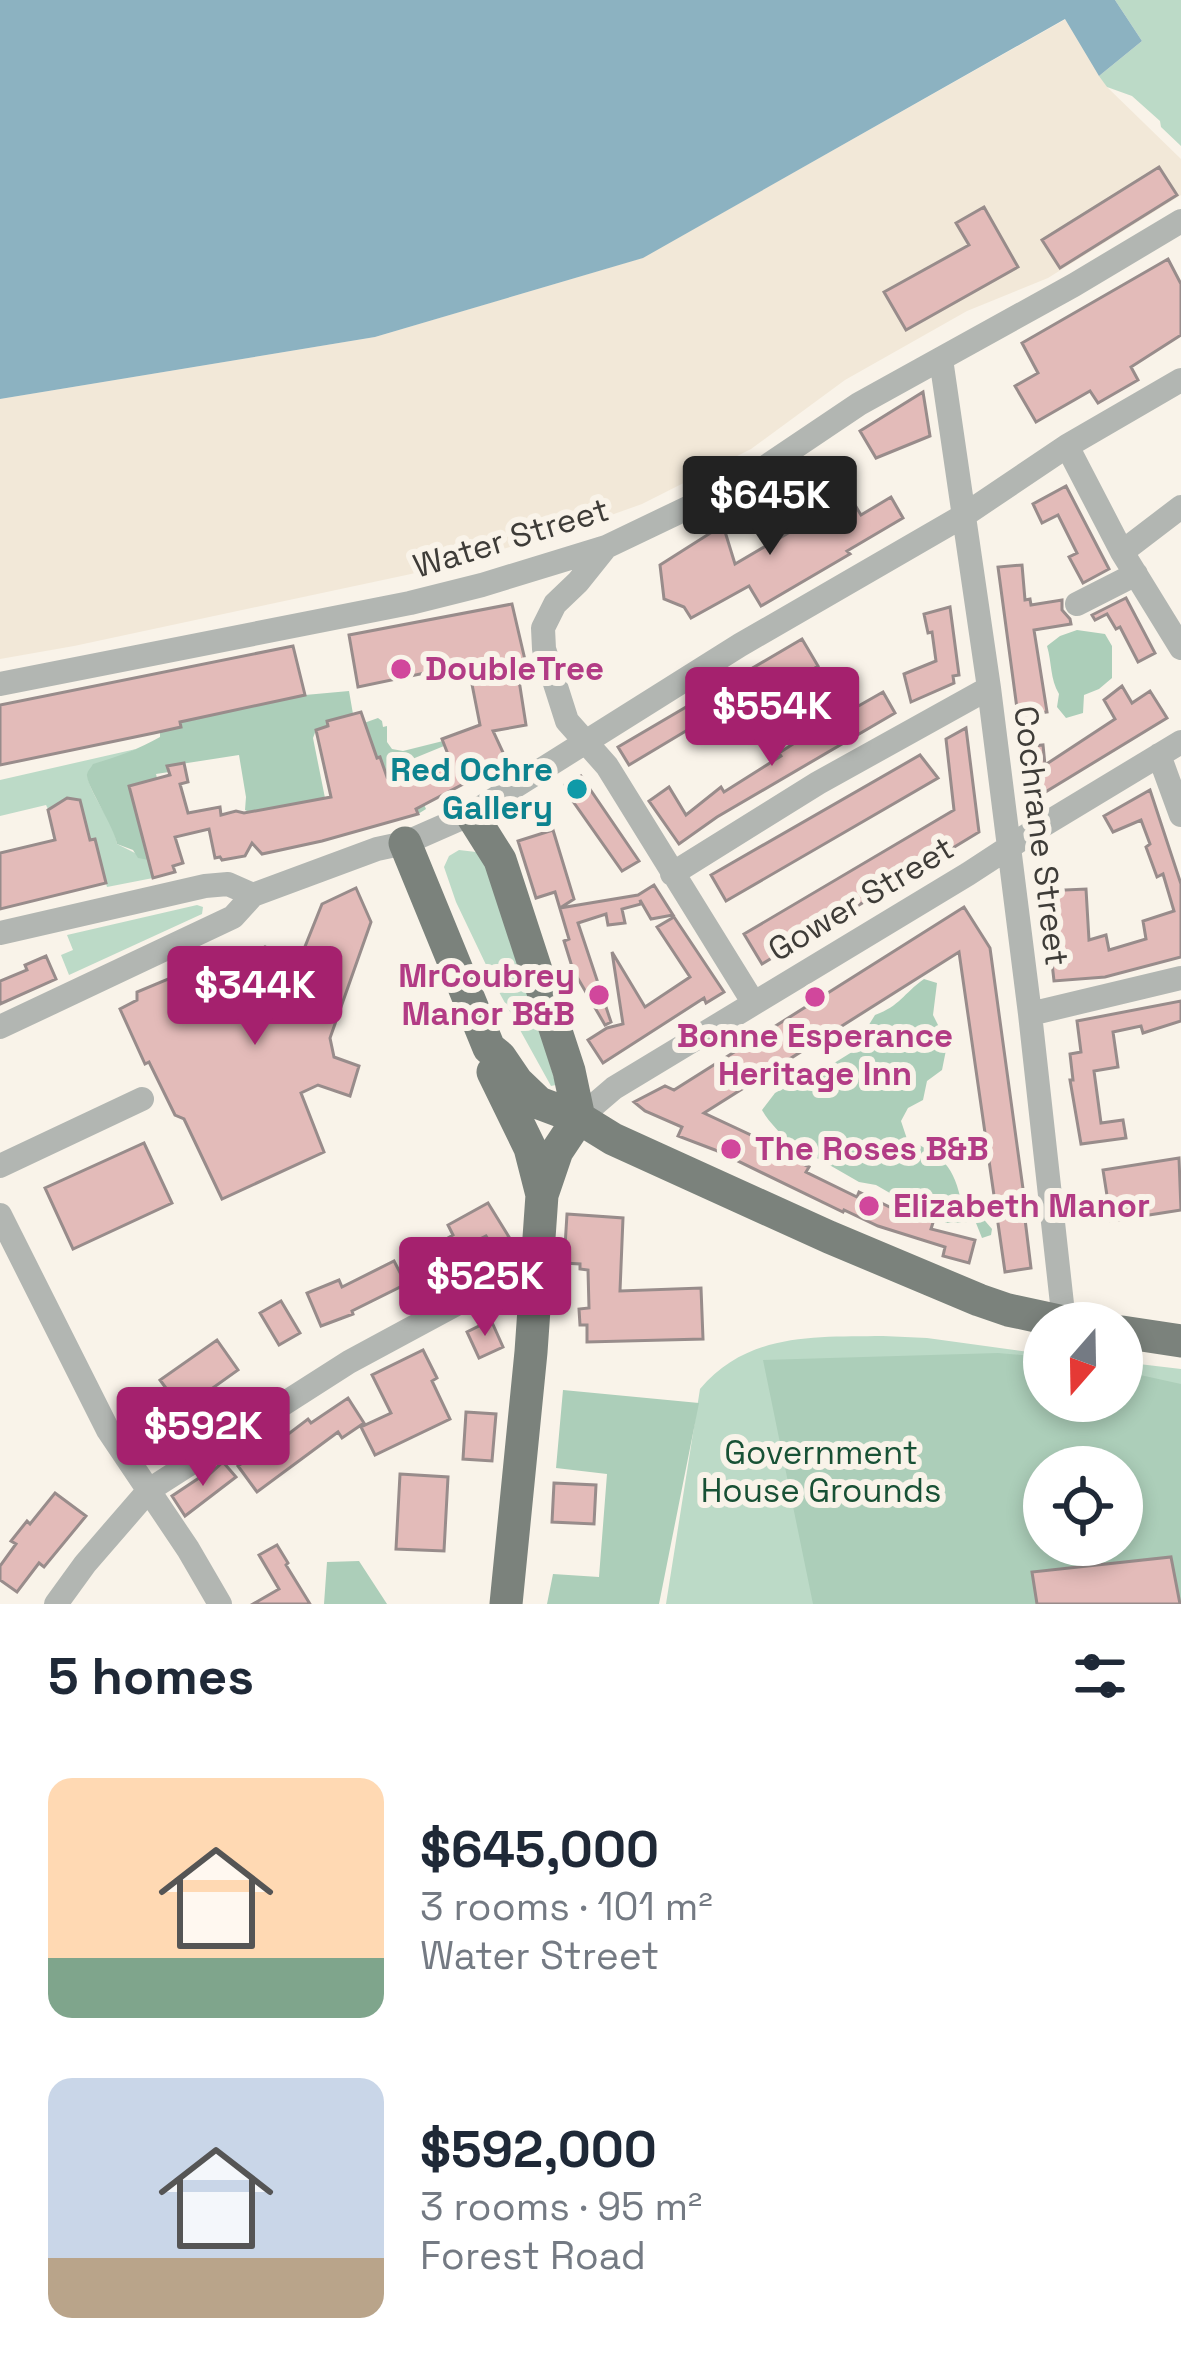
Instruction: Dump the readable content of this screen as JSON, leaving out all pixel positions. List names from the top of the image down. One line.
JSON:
{"streets":{"street":["Water Street","Cochrane Street","Gower Street"]},"crossings":[["Water Street","Cochrane Street"],["Cochrane Street","Gower Street"]],"parks":["Government House Grounds"],"places":["DoubleTree","Red Ochre Gallery","MrCoubrey Manor B&B","Bonne Esperance Heritage Inn","The Roses B&B","Elizabeth Manor"],"north":"bottom","page":{"price":["$645K","$554K","$344K","$525K","$592K"],"heading":"5 homes","list":[{"name":"$645,000","note":"3 rooms · 101 m² · Water Street"},{"name":"$592,000","note":"3 rooms · 95 m² · Forest Road"}]}}
